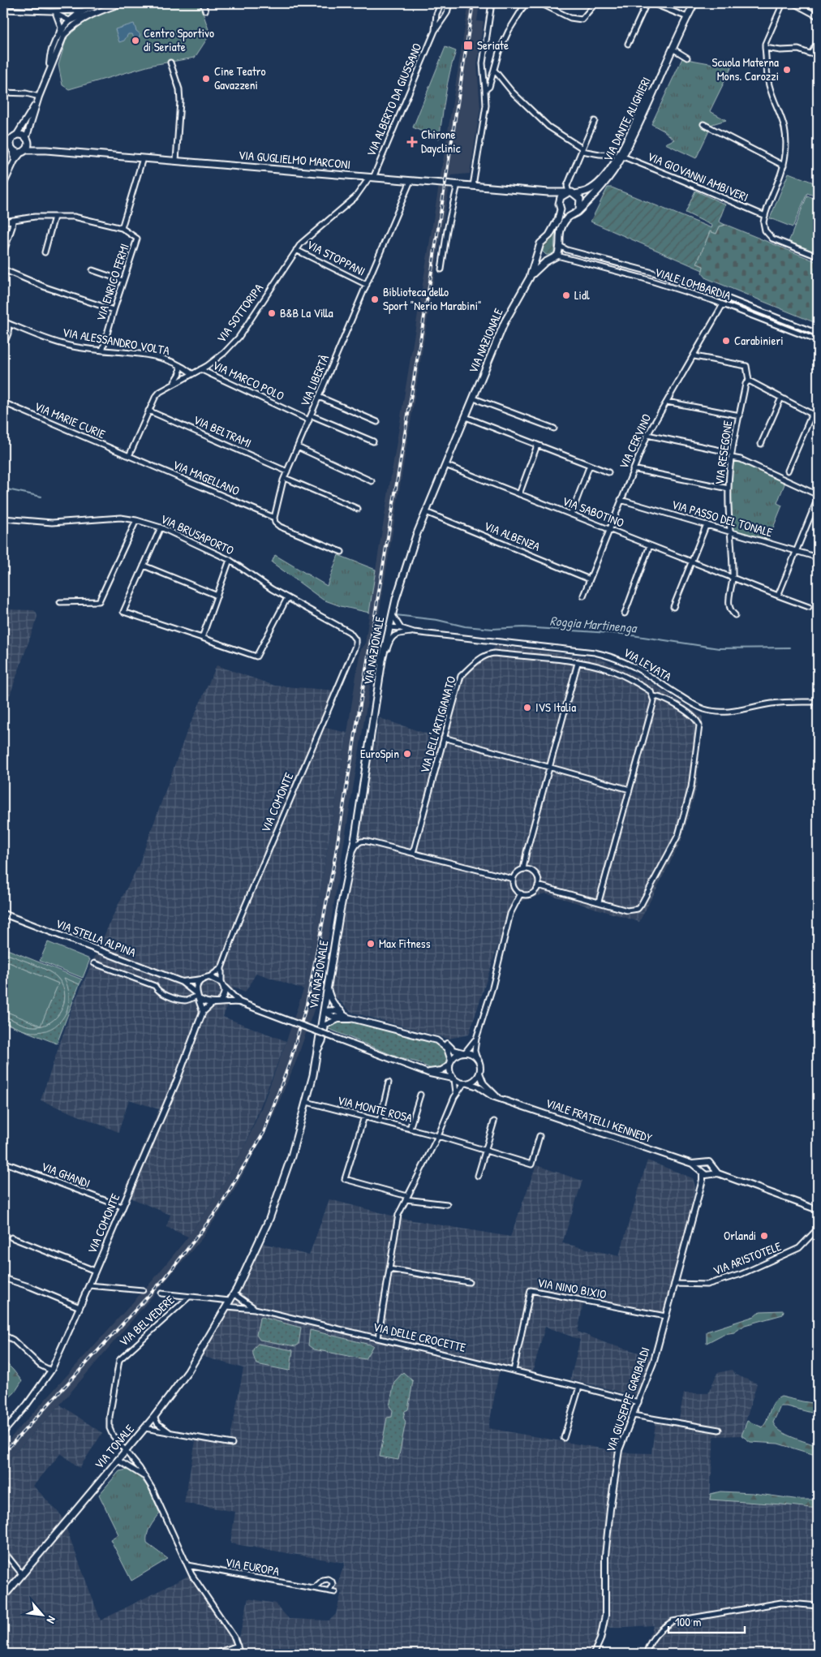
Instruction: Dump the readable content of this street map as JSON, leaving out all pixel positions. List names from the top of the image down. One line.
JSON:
{"streets":{"main road":["VIA DANTE ALIGHIERI","VIA GUGLIELMO MARCONI","VIA NAZIONALE","VIA TONALE"],"street":["VIA ALBERTO DA GIUSSANO","VIA GIOVANNI AMBIVERI","VIA STOPPANI","VIA ENRICO FERMI","VIALE LOMBARDIA","VIA SOTTORIPA","VIA ALESSANDRO VOLTA","VIA MARCO POLO","VIA LIBERTÀ","VIA MARIE CURIE","VIA BELTRAMI","VIA CERVINO","VIA RESEGONE","VIA MAGELLANO","VIA SABOTINO","VIA PASSO DEL TONALE","VIA BRUSAPORTO","VIA ALBENZA","VIA LEVATA","VIA DELL'ARTIGIANATO","VIA COMONTE","VIA STELLA ALPINA","VIA MONTE ROSA","VIALE FRATELLI KENNEDY","VIA GHANDI","VIA ARISTOTELE","VIA NINO BIXIO","VIA BELVEDERE","VIA DELLE CROCETTE","VIA GIUSEPPE GARIBALDI","VIA EUROPA"]},"crossings":[["VIA ALBERTO DA GIUSSANO","VIA GUGLIELMO MARCONI"],["VIA ALBERTO DA GIUSSANO","VIA SOTTORIPA"],["VIA DANTE ALIGHIERI","VIA GUGLIELMO MARCONI"],["VIA DANTE ALIGHIERI","VIA GIOVANNI AMBIVERI"],["VIA DANTE ALIGHIERI","VIA NAZIONALE"],["VIA GUGLIELMO MARCONI","VIA SOTTORIPA"],["VIA GUGLIELMO MARCONI","VIA NAZIONALE"],["VIA GUGLIELMO MARCONI","VIA LIBERTÀ"],["VIA STOPPANI","VIA SOTTORIPA"],["VIA STOPPANI","VIA LIBERTÀ"],["VIA ENRICO FERMI","VIA ALESSANDRO VOLTA"],["VIALE LOMBARDIA","VIA NAZIONALE"],["VIALE LOMBARDIA","VIA CERVINO"],["VIA SOTTORIPA","VIA ALESSANDRO VOLTA"],["VIA SOTTORIPA","VIA MARCO POLO"],["VIA SOTTORIPA","VIA MARIE CURIE"],["VIA SOTTORIPA","VIA BELTRAMI"],["VIA SOTTORIPA","VIA MAGELLANO"],["VIA NAZIONALE","VIA SABOTINO"],["VIA NAZIONALE","VIA ALBENZA"],["VIA NAZIONALE","VIA LEVATA"],["VIA NAZIONALE","VIA MONTE ROSA"],["VIA NAZIONALE","VIA DELLE CROCETTE"],["VIA NAZIONALE","VIA TONALE"],["VIA MARCO POLO","VIA LIBERTÀ"],["VIA LIBERTÀ","VIA BELTRAMI"],["VIA LIBERTÀ","VIA MAGELLANO"],["VIA MARIE CURIE","VIA MAGELLANO"],["VIA CERVINO","VIA SABOTINO"],["VIA CERVINO","VIA PASSO DEL TONALE"],["VIA CERVINO","VIA ALBENZA"],["VIA RESEGONE","VIA SABOTINO"],["VIA RESEGONE","VIA PASSO DEL TONALE"],["VIA BRUSAPORTO","VIA COMONTE"],["VIA COMONTE","VIA STELLA ALPINA"],["VIA COMONTE","VIALE FRATELLI KENNEDY"],["VIA COMONTE","VIA GHANDI"],["VIA STELLA ALPINA","VIALE FRATELLI KENNEDY"],["VIALE FRATELLI KENNEDY","VIA GIUSEPPE GARIBALDI"],["VIA ARISTOTELE","VIA GIUSEPPE GARIBALDI"],["VIA NINO BIXIO","VIA DELLE CROCETTE"],["VIA NINO BIXIO","VIA GIUSEPPE GARIBALDI"],["VIA BELVEDERE","VIA DELLE CROCETTE"],["VIA BELVEDERE","VIA TONALE"],["VIA BELVEDERE","VIA EUROPA"],["VIA DELLE CROCETTE","VIA GIUSEPPE GARIBALDI"],["VIA DELLE CROCETTE","VIA TONALE"]],"water":["Roggia Martinenga"],"places":{"other":["Centro Sportivo di Seriate","Scuola Materna Mons. Carozzi","Cine Teatro Gavazzeni","Lidl","Biblioteca dello Sport \"Nerio Marabini\"","B&B La Villa","Carabinieri","IVS Italia","EuroSpin","Max Fitness","Orlandi"],"transit":["Seriate"],"health":["Chirone Dayclinic"]},"scale_bar":"100 m","north":"bottom right"}
